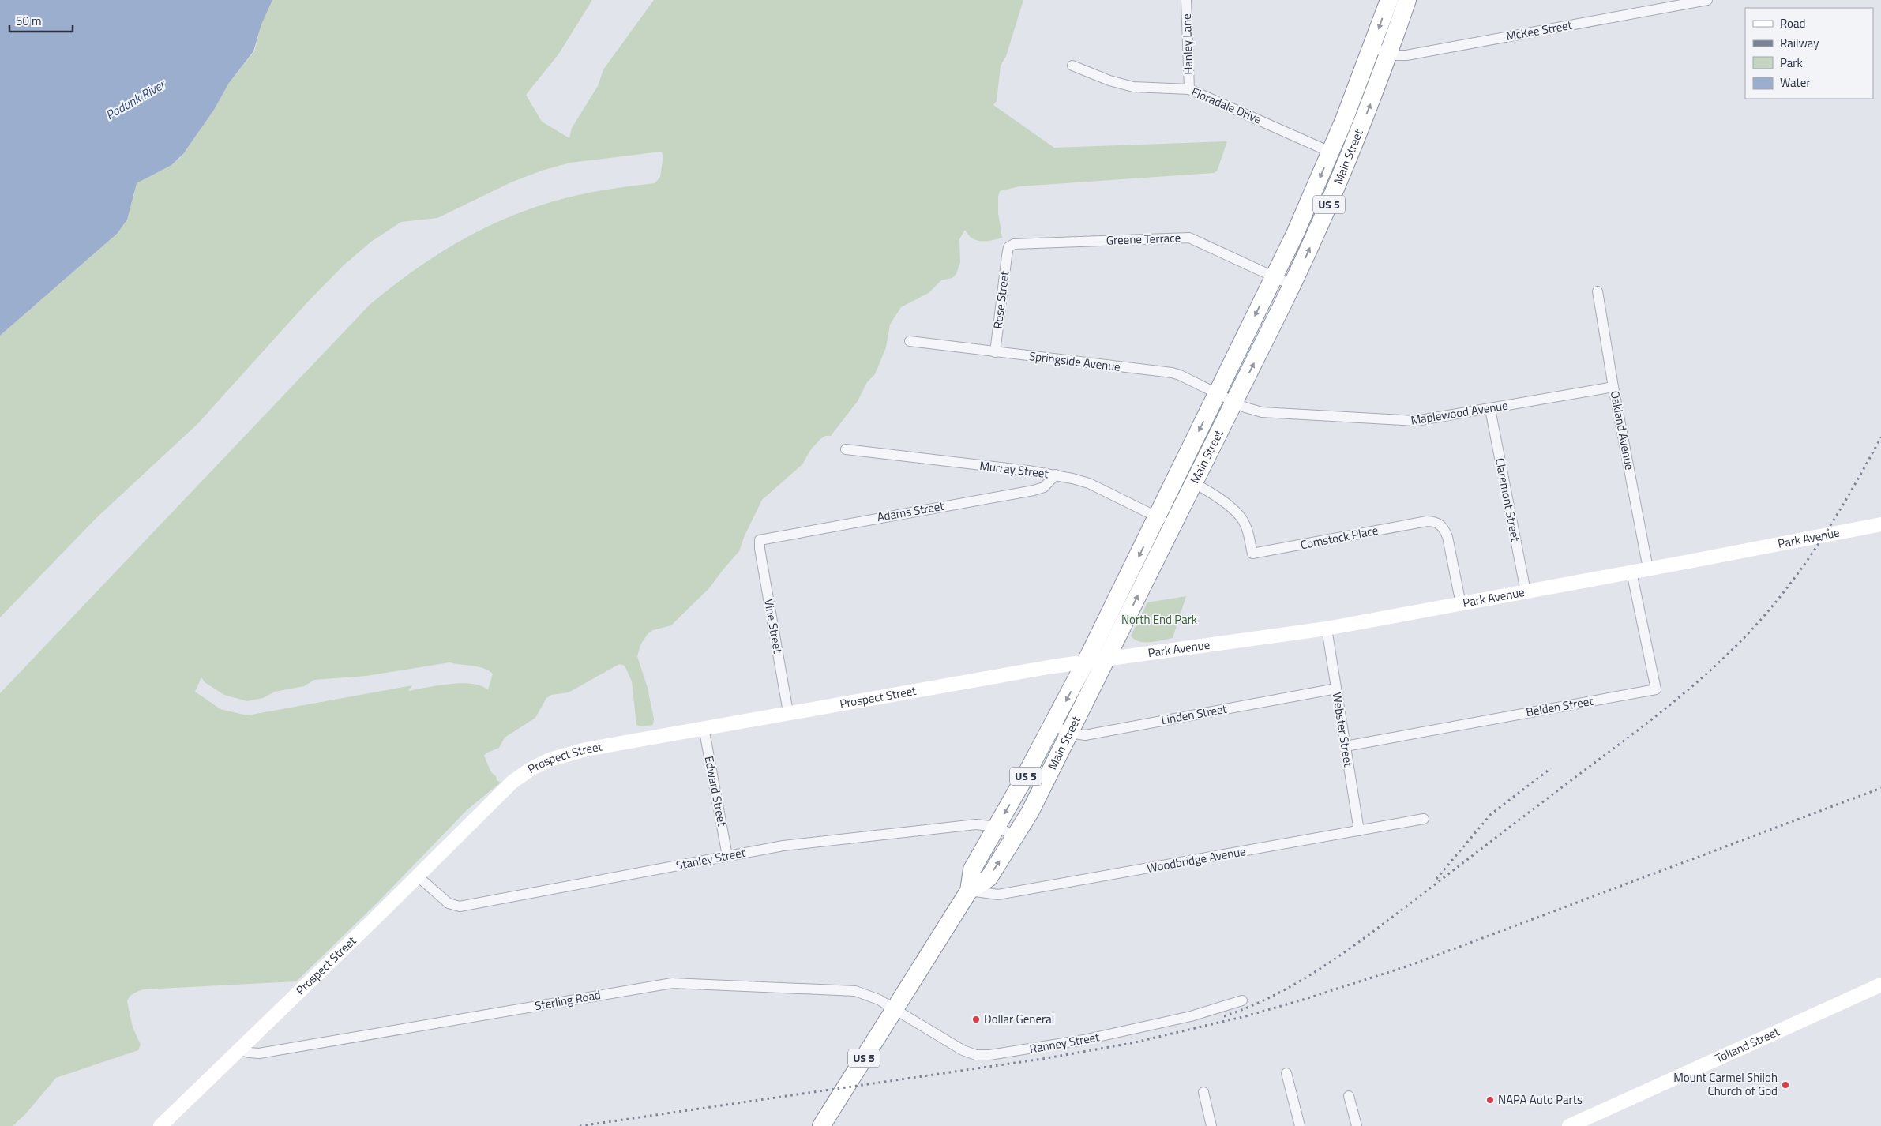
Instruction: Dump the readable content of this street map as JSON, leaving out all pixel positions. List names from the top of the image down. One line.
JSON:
{"streets":{"highway":["Main Street","US 5"],"main road":["Park Avenue","Prospect Street","Tolland Street"],"street":["McKee Street","Hanley Lane","Floradale Drive","Greene Terrace","Rose Street","Springside Avenue","Maplewood Avenue","Oakland Avenue","Murray Street","Claremont Street","Adams Street","Comstock Place","Vine Street","Belden Street","Linden Street","Webster Street","Edward Street","Stanley Street","Woodbridge Avenue","Sterling Road","Ranney Street"]},"crossings":[["McKee Street","Main Street"],["Hanley Lane","Floradale Drive"],["Floradale Drive","Main Street"],["Main Street","Greene Terrace"],["Main Street","Springside Avenue"],["Main Street","Maplewood Avenue"],["Main Street","Murray Street"],["Main Street","Comstock Place"],["Main Street","Park Avenue"],["Main Street","Prospect Street"],["Main Street","Linden Street"],["Main Street","Stanley Street"],["Main Street","Woodbridge Avenue"],["Main Street","Sterling Road"],["Main Street","Ranney Street"],["Greene Terrace","Rose Street"],["Rose Street","Springside Avenue"],["Springside Avenue","Maplewood Avenue"],["Maplewood Avenue","Oakland Avenue"],["Maplewood Avenue","Claremont Street"],["Oakland Avenue","Park Avenue"],["Murray Street","Adams Street"],["Claremont Street","Park Avenue"],["Adams Street","Vine Street"],["Comstock Place","Park Avenue"],["Park Avenue","Prospect Street"],["Park Avenue","Belden Street"],["Park Avenue","Webster Street"],["Vine Street","Prospect Street"],["Prospect Street","Edward Street"],["Prospect Street","Stanley Street"],["Prospect Street","Sterling Road"],["Belden Street","Webster Street"],["Linden Street","Webster Street"],["Webster Street","Woodbridge Avenue"],["Edward Street","Stanley Street"],["Sterling Road","Ranney Street"]],"water":["Podunk River"],"parks":["North End Park"],"places":["Dollar General","Mount Carmel Shiloh Church of God","NAPA Auto Parts"],"legend":["Road","Railway","Park","Water"],"scale_bar":"50 m"}
